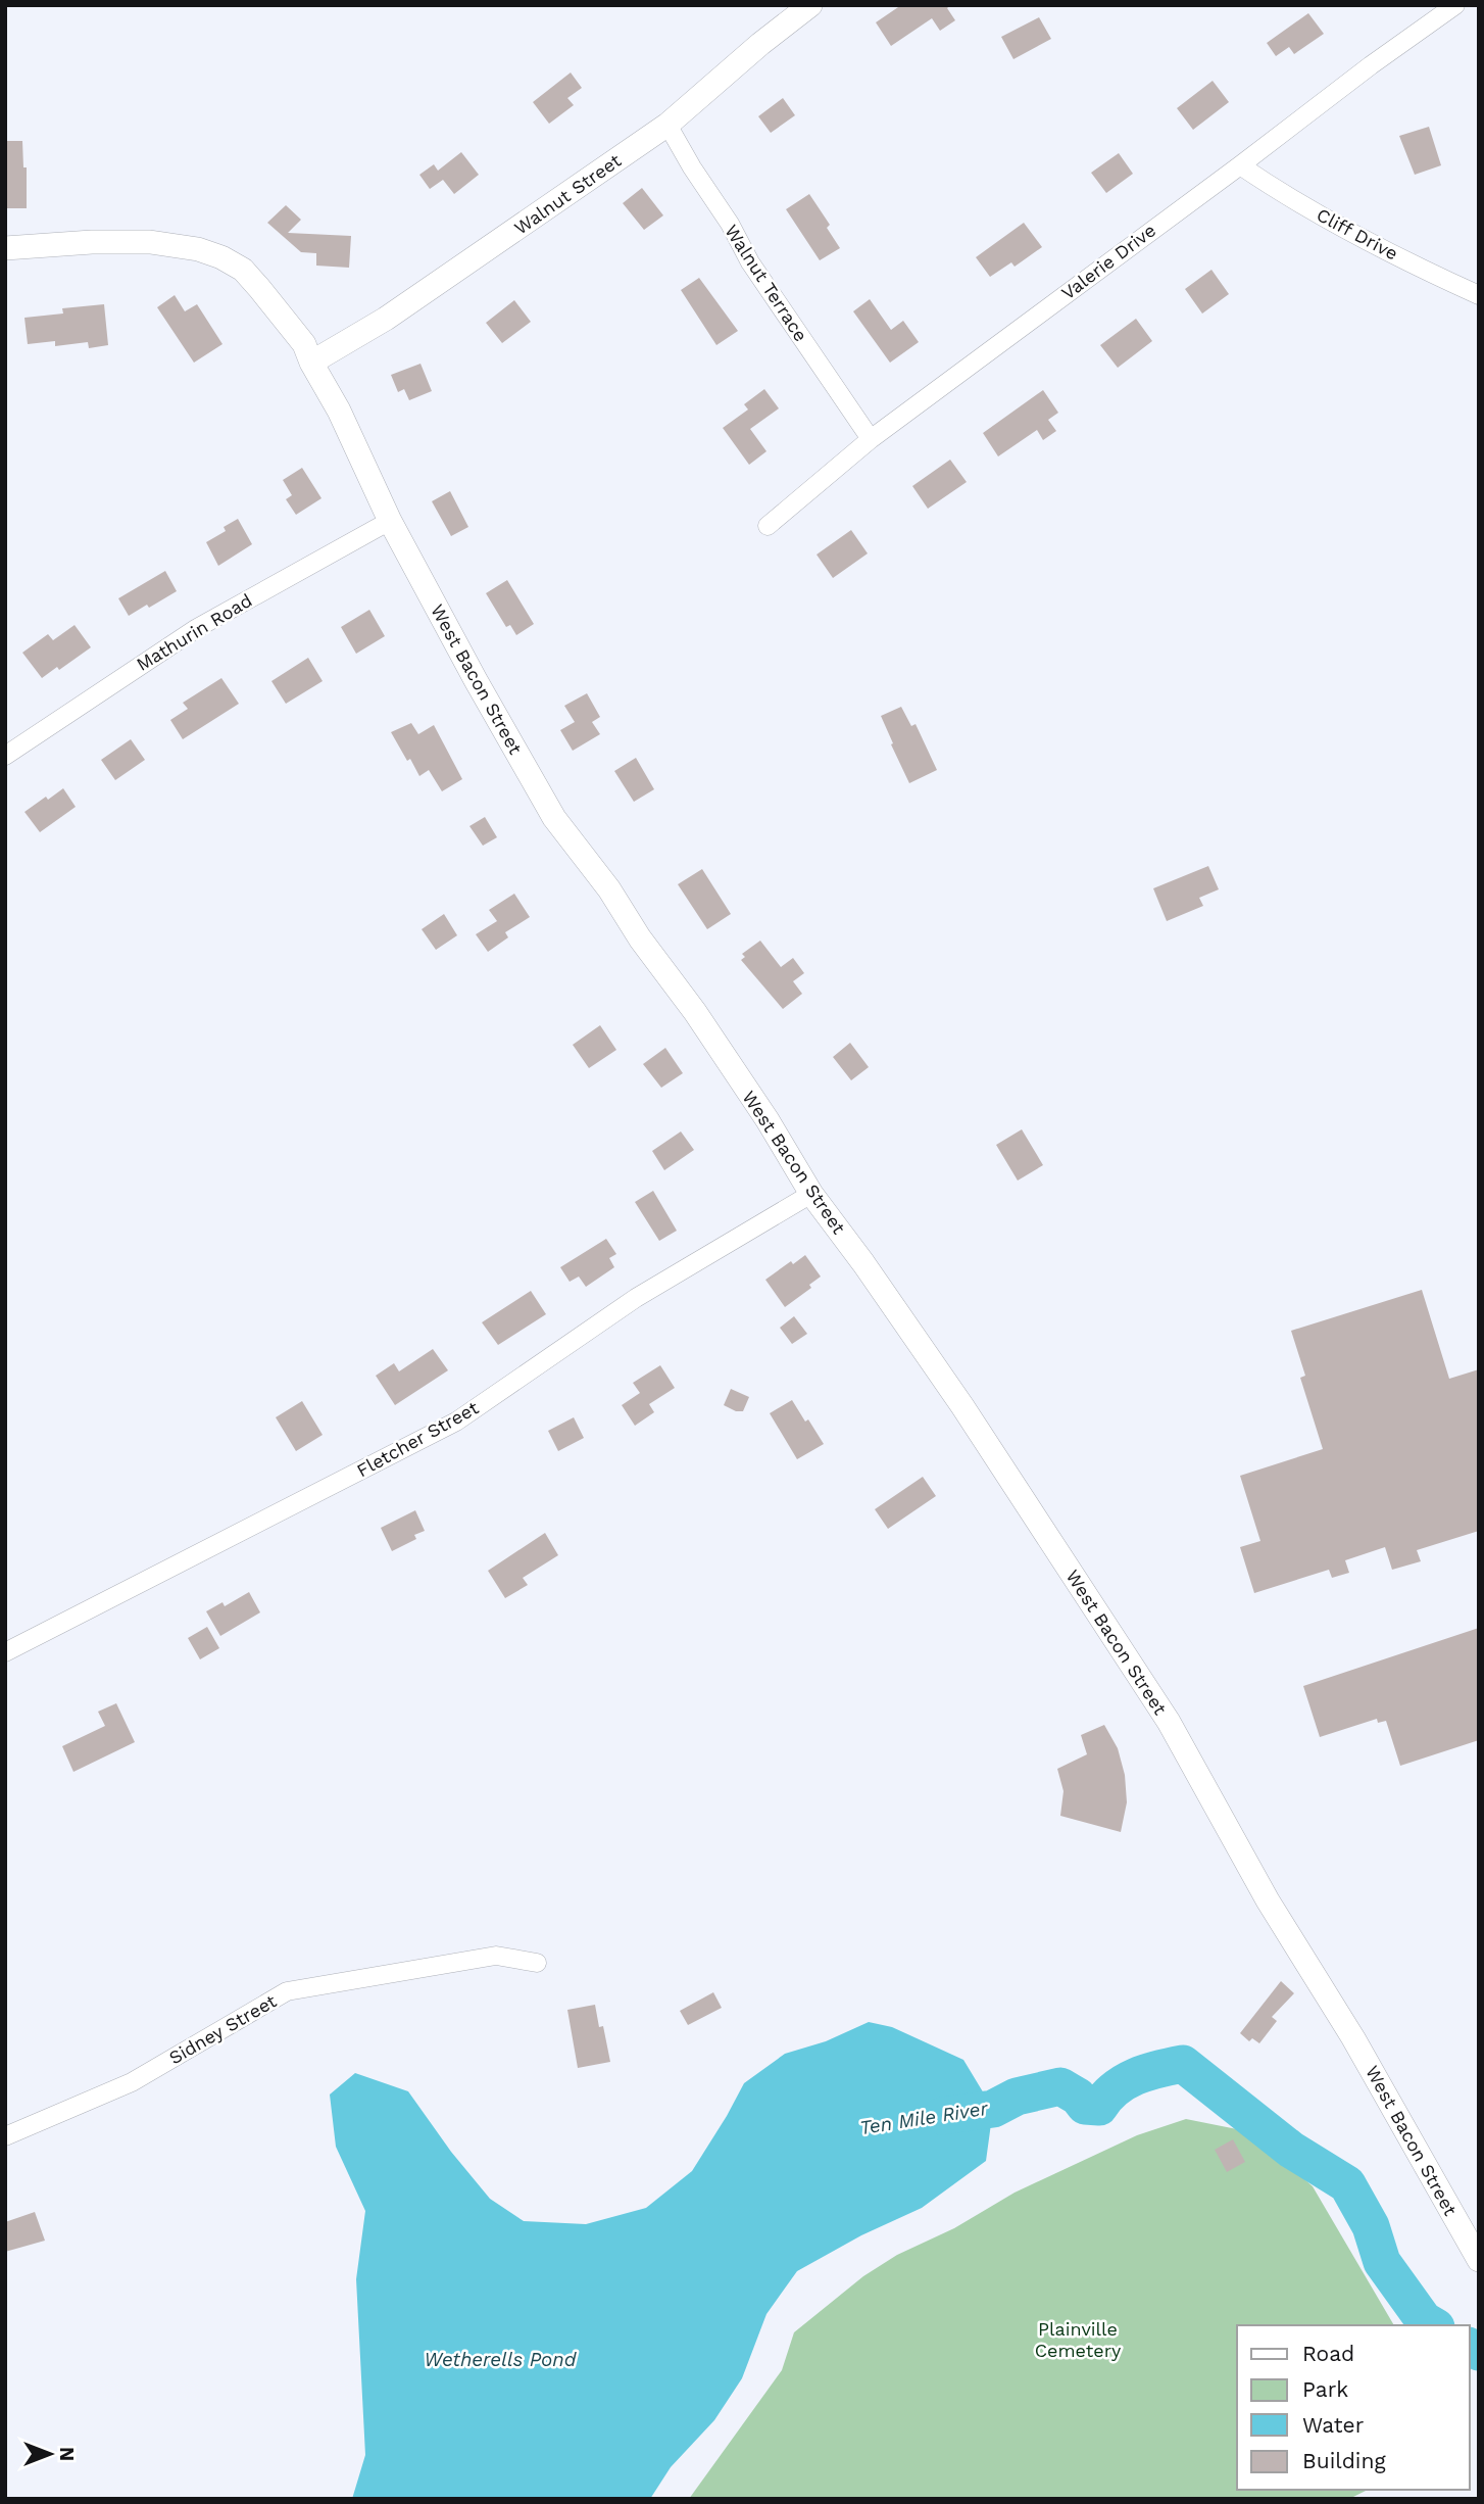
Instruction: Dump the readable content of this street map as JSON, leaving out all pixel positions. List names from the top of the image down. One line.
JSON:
{"streets":{"street":["Walnut Street","Cliff Drive","Valerie Drive","Walnut Terrace","Mathurin Road","West Bacon Street","Fletcher Street","Sidney Street"]},"crossings":[["Walnut Street","Walnut Terrace"],["Walnut Street","West Bacon Street"],["Cliff Drive","Valerie Drive"],["Valerie Drive","Walnut Terrace"],["Mathurin Road","West Bacon Street"],["West Bacon Street","Fletcher Street"]],"water":["Ten Mile River","Wetherells Pond"],"parks":["Plainville Cemetery"],"legend":["Road","Park","Water","Building"],"north":"right"}
